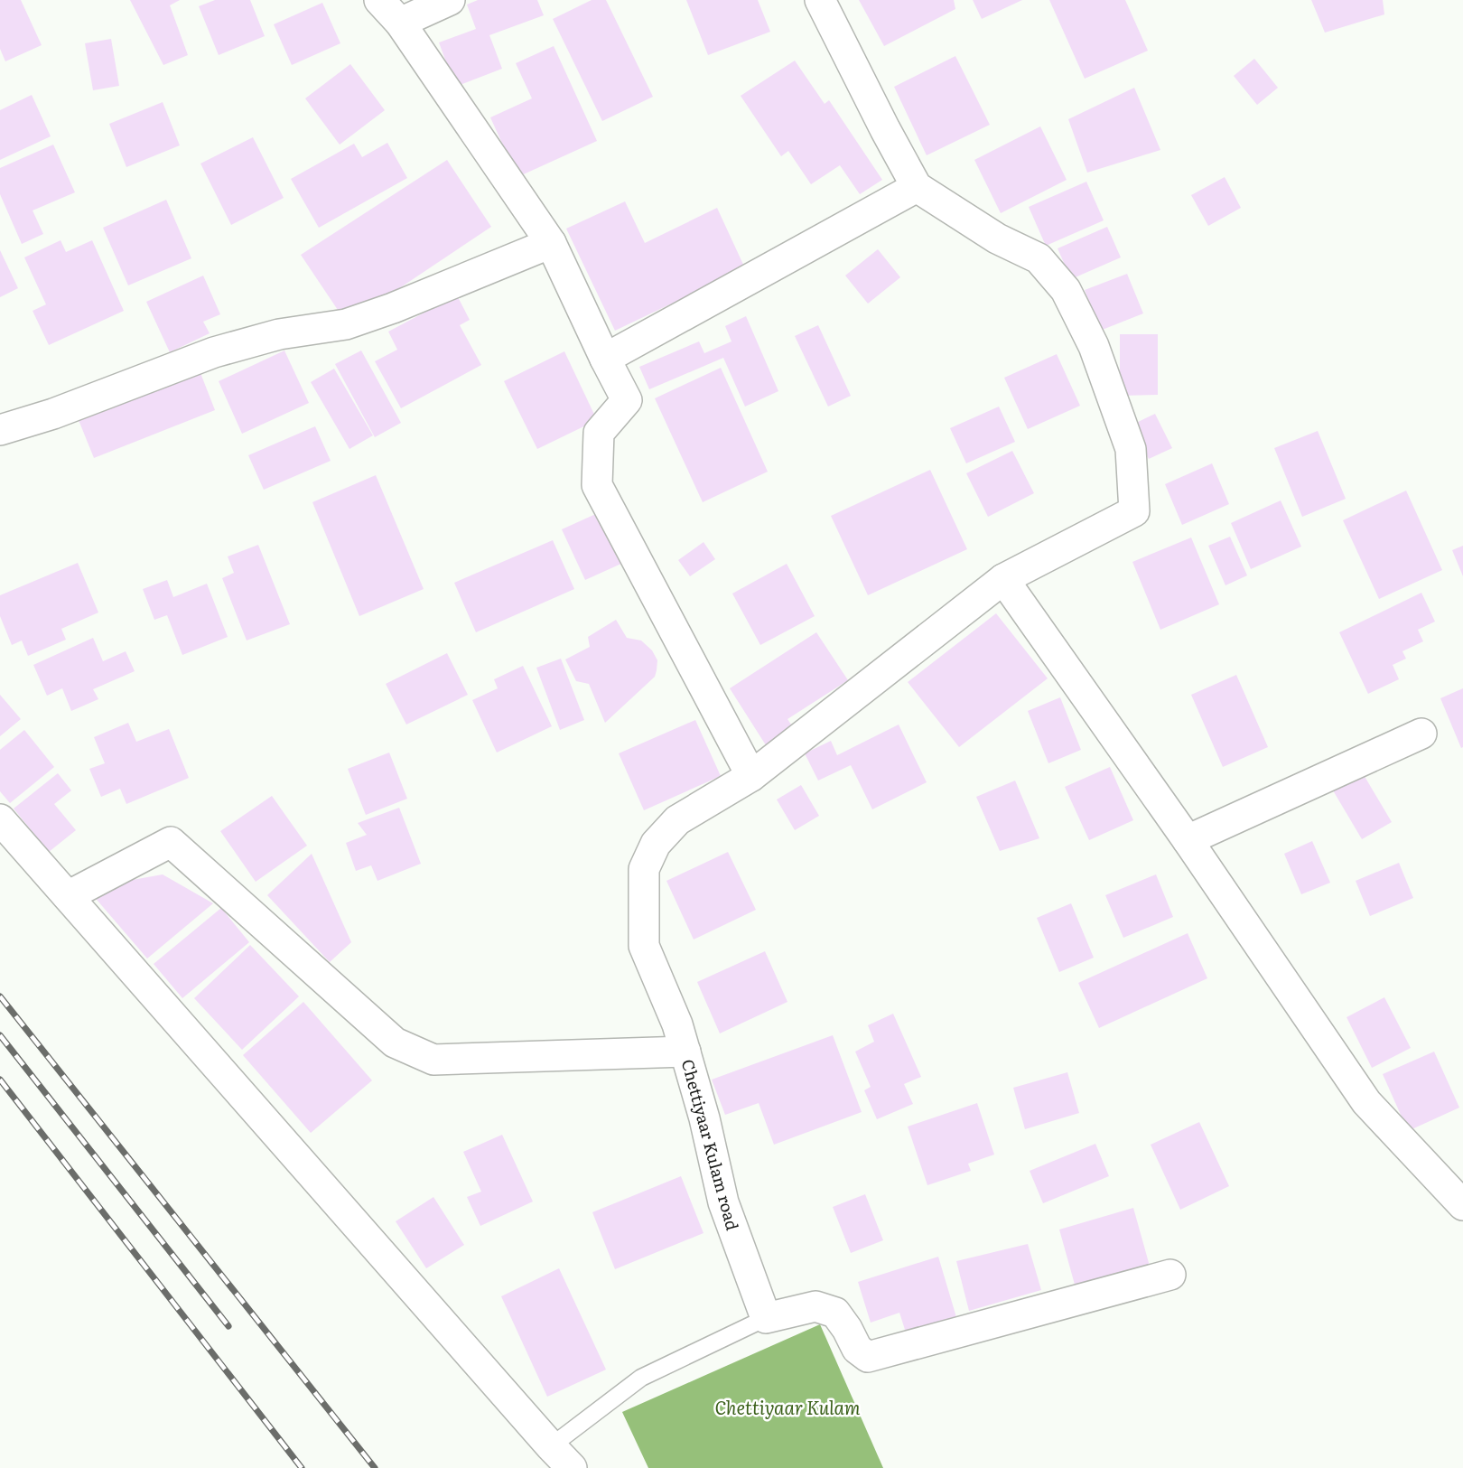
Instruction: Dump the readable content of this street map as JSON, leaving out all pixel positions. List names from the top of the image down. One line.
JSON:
{"streets":{"street":["Chettiyaar Kulam road"]},"water":["Chettiyaar Kulam"]}
